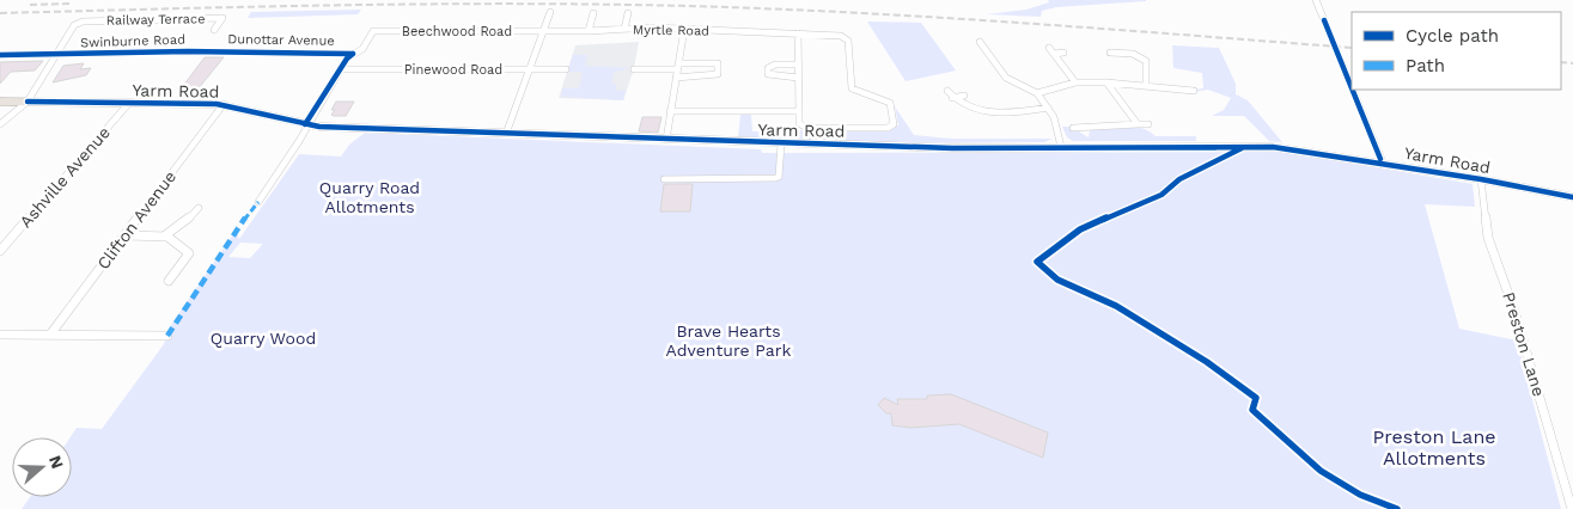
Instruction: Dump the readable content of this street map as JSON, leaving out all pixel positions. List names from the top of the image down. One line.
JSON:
{"streets":{"main road":["Yarm Road"],"street":["Railway Terrace","Myrtle Road","Beechwood Road","Dunottar Avenue","Swinburne Road","Pinewood Road","Ashville Avenue","Clifton Avenue","Preston Lane"]},"crossings":[["Railway Terrace","Swinburne Road"],["Myrtle Road","Beechwood Road"],["Beechwood Road","Dunottar Avenue"],["Dunottar Avenue","Swinburne Road"],["Yarm Road","Ashville Avenue"],["Yarm Road","Clifton Avenue"],["Yarm Road","Preston Lane"]],"parks":["Quarry Road Allotments","Brave Hearts Adventure Park","Quarry Wood","Preston Lane Allotments"],"legend":["Cycle path","Path"],"north":"right"}
